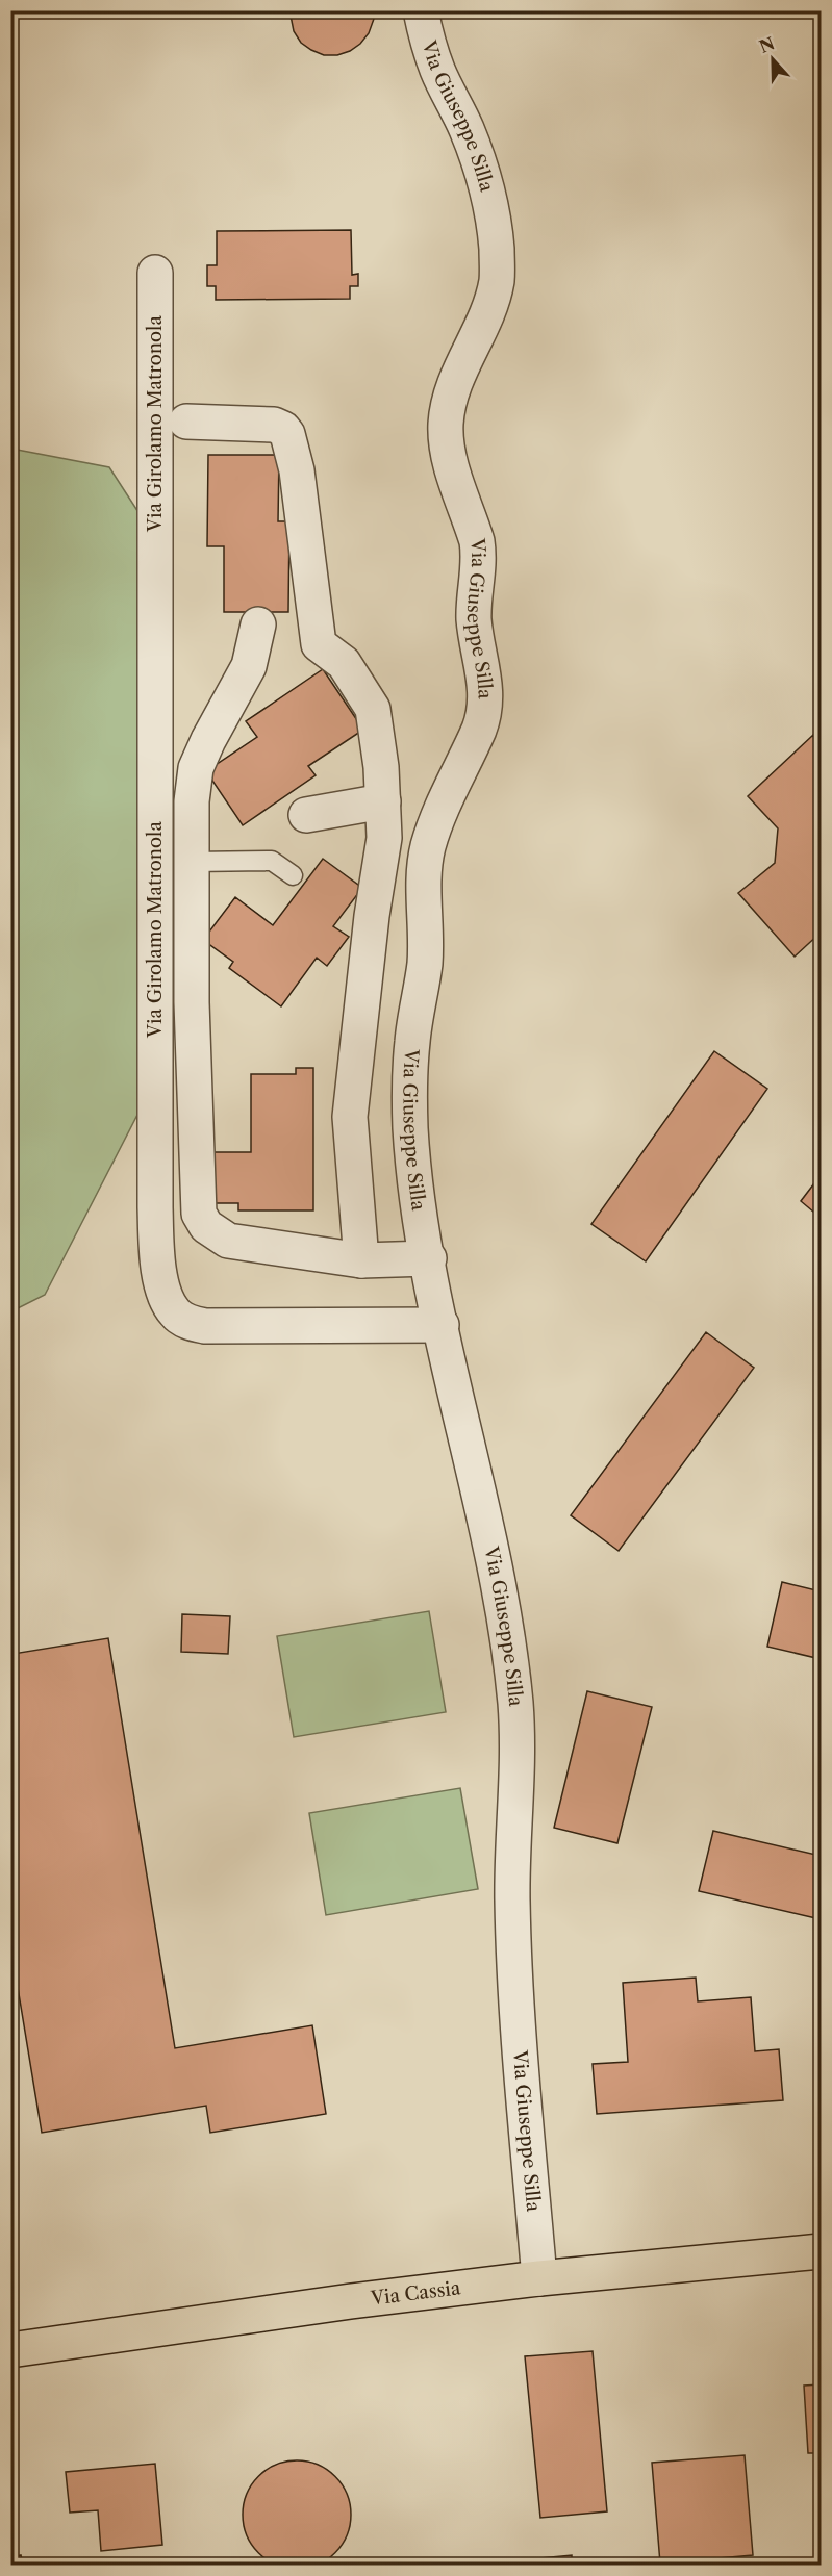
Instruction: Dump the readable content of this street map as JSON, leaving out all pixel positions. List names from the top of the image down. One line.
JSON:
{"streets":{"main road":["Via Cassia"],"street":["Via Giuseppe Silla","Via Girolamo Matronola"]},"crossings":[["Via Giuseppe Silla","Via Girolamo Matronola"],["Via Giuseppe Silla","Via Cassia"]],"north":"top"}
